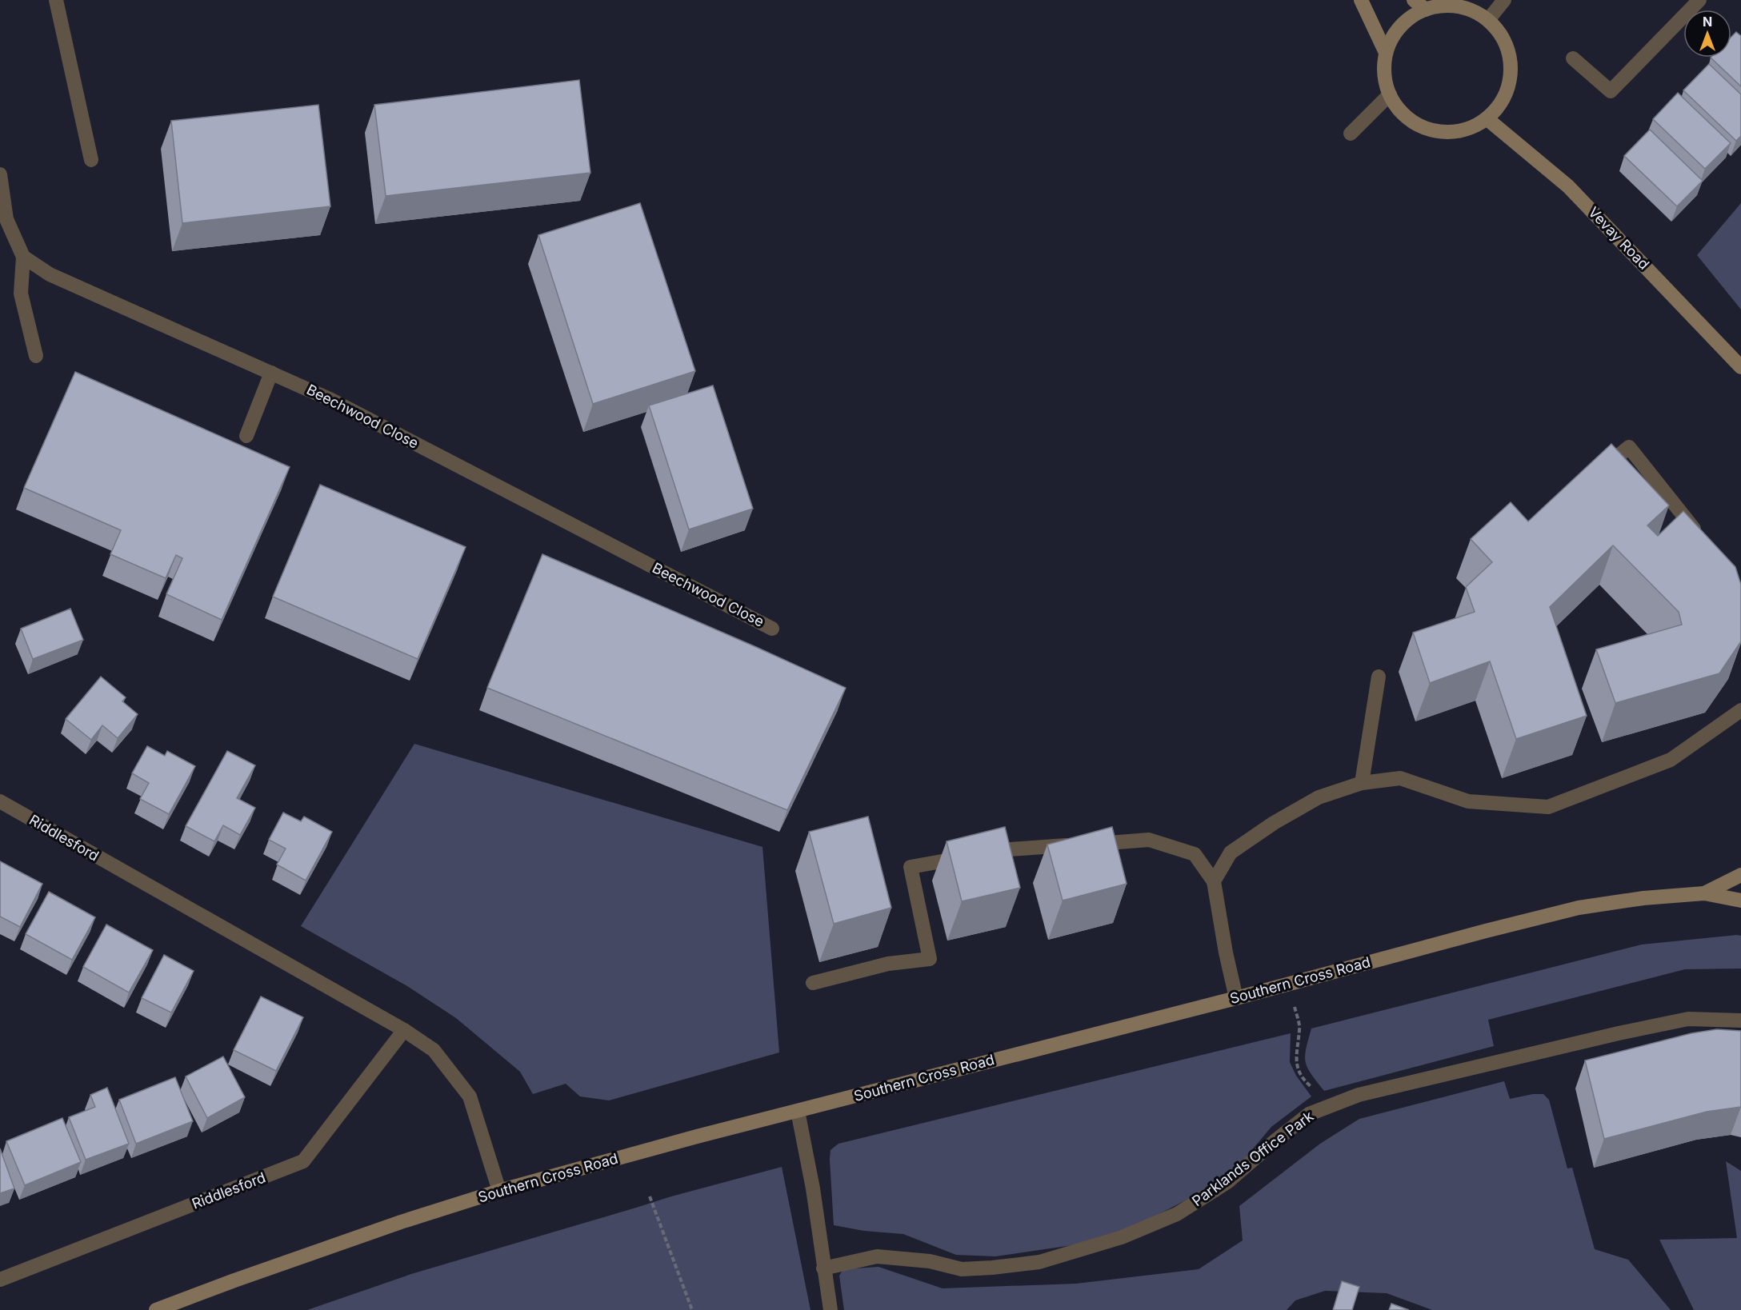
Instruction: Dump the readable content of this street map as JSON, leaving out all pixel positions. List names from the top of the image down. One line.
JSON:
{"streets":{"main road":["Vevay Road","Southern Cross Road"],"street":["Beechwood Close","Riddlesford","Parklands Office Park"]},"crossings":[["Riddlesford","Southern Cross Road"]],"north":"top"}
